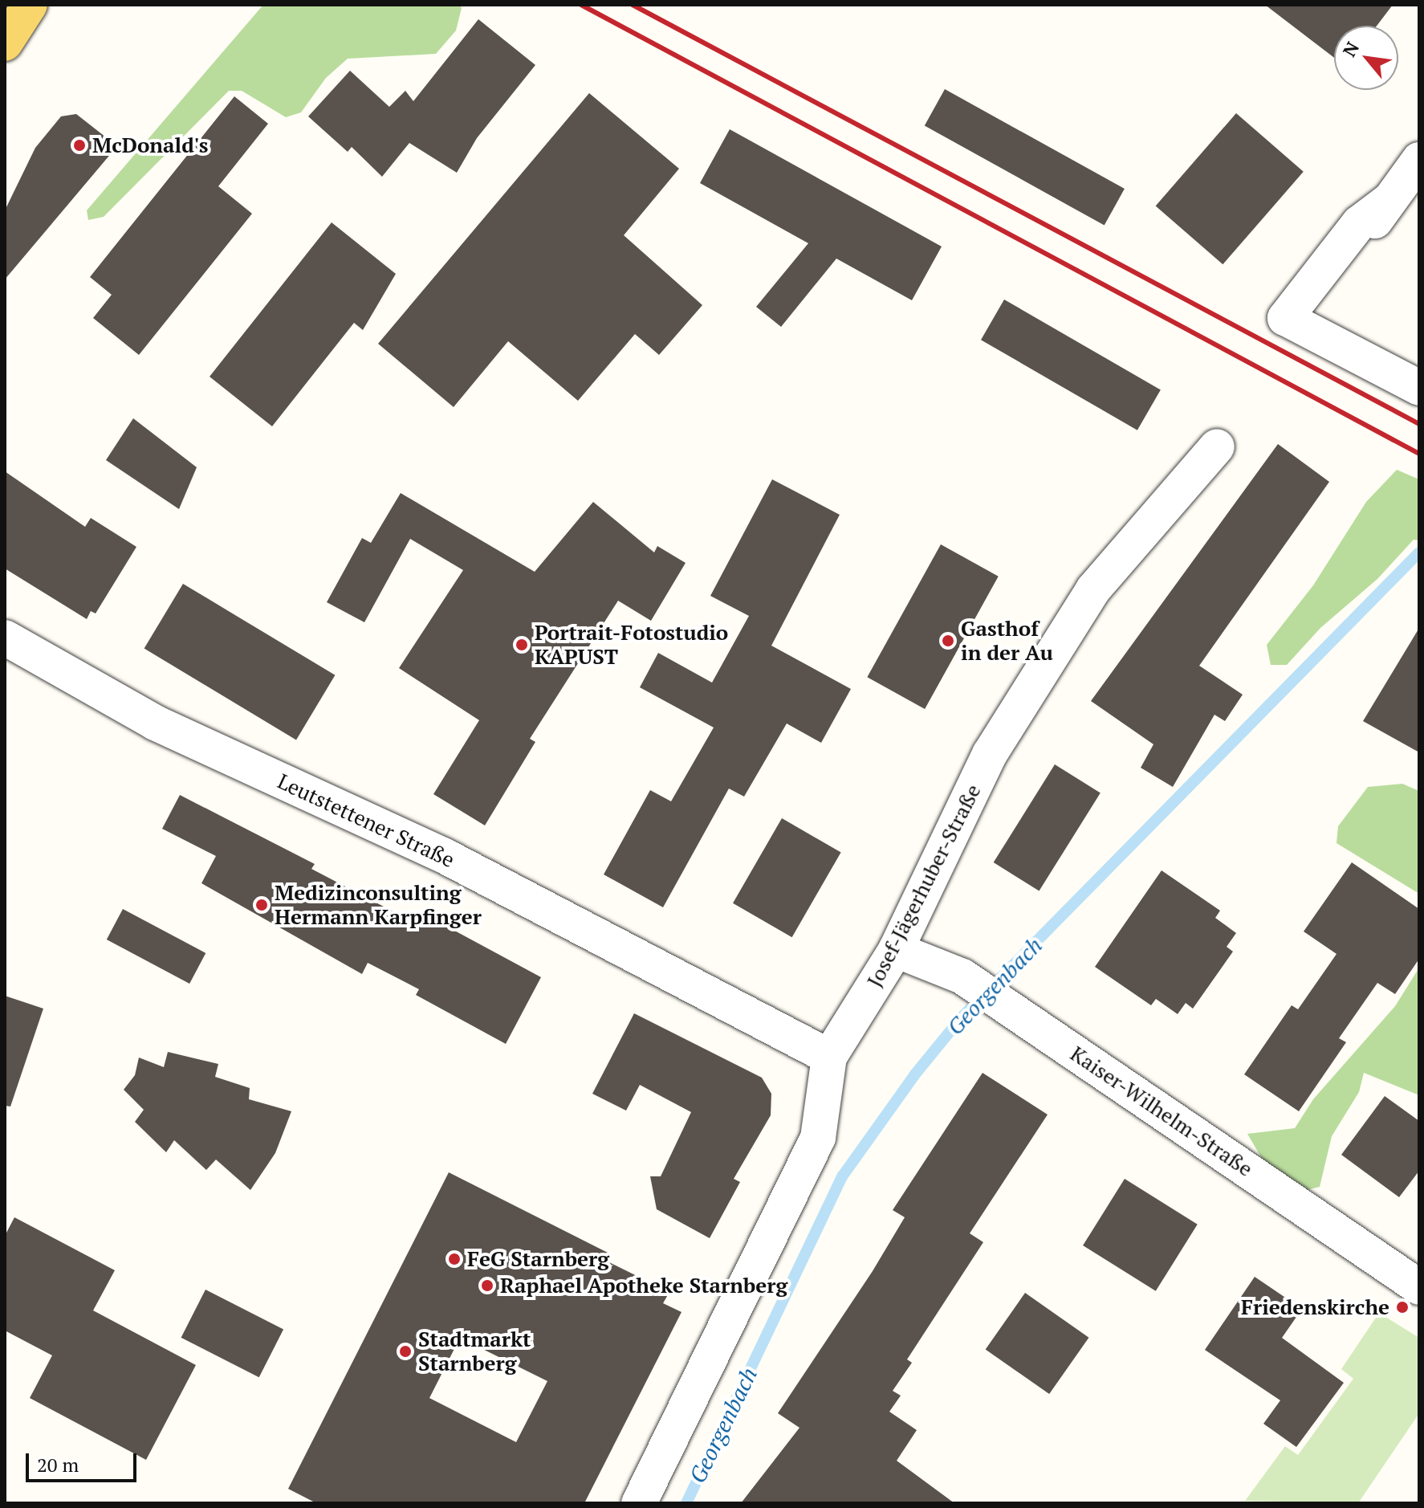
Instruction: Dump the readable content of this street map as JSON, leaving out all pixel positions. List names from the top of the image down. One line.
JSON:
{"streets":{"street":["Leutstettener Straße","Josef-Jägerhuber-Straße","Kaiser-Wilhelm-Straße"]},"crossings":[["Leutstettener Straße","Josef-Jägerhuber-Straße"],["Josef-Jägerhuber-Straße","Kaiser-Wilhelm-Straße"]],"water":["Georgenbach"],"places":["McDonald's","Gasthof in der Au","Portrait-Fotostudio KAPUST","Medizinconsulting Hermann Karpfinger","FeG Starnberg","Raphael Apotheke Starnberg","Friedenskirche","Stadtmarkt Starnberg"],"scale_bar":"20 m","north":"top left"}
